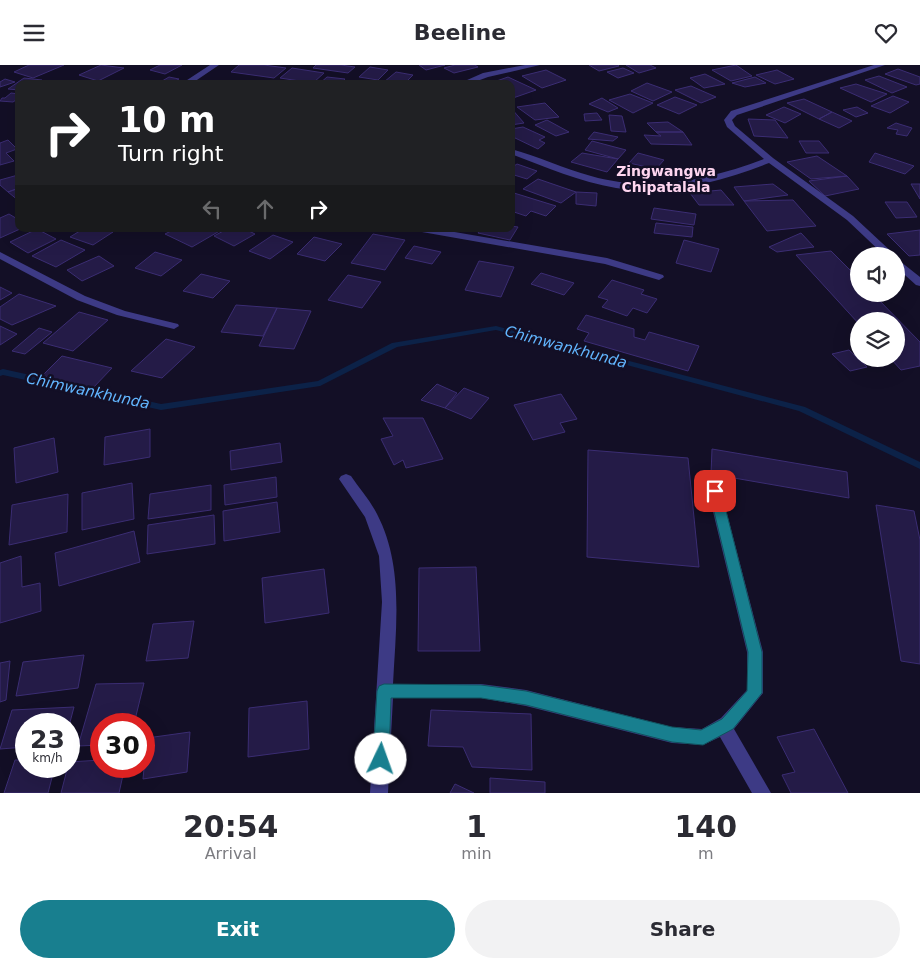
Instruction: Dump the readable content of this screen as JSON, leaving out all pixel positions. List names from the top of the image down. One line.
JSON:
{"districts":["Zingwangwa Chipatalala"],"water":["Chimwankhunda"],"page":{"header":"Beeline","turn":["10 m","Turn right"],"speed":"23 km/h","limit":"30","eta":["20:54","Arrival","1","min","140","m"],"buttons":["Exit","Share"]}}
